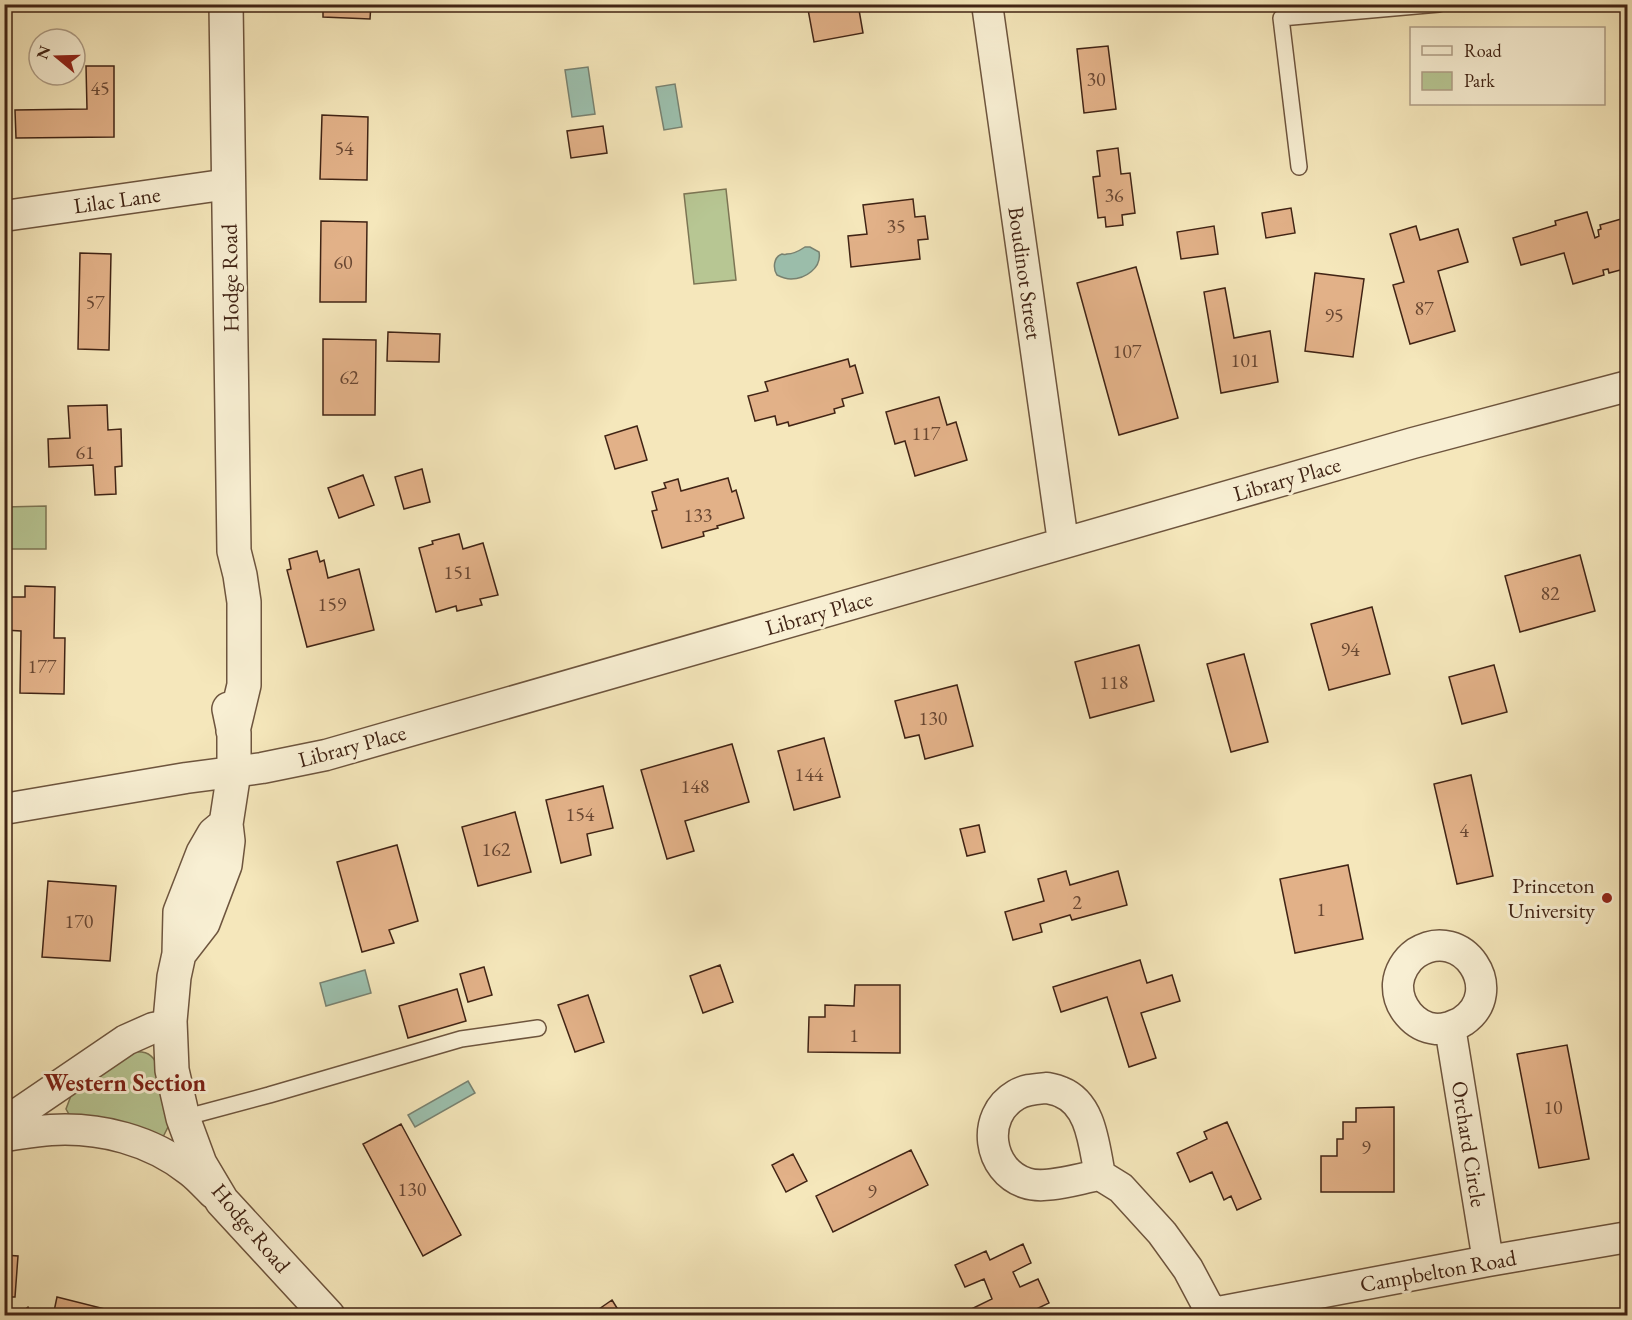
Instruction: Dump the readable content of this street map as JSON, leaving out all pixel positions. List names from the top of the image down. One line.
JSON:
{"streets":{"street":["Lilac Lane","Boudinot Street","Hodge Road","Library Place","Orchard Circle","Campbelton Road"]},"crossings":[["Lilac Lane","Hodge Road"],["Boudinot Street","Library Place"],["Hodge Road","Library Place"],["Orchard Circle","Campbelton Road"]],"districts":["Western Section"],"places":["Princeton University"],"house_numbers":["30","45","54","36","35","60","57","87","95","107","101","62","117","61","133","151","82","159","94","177","118","130","144","148","154","4","162","2","1","170","1","10","9","130","9"],"legend":["Road","Park"],"north":"left"}
